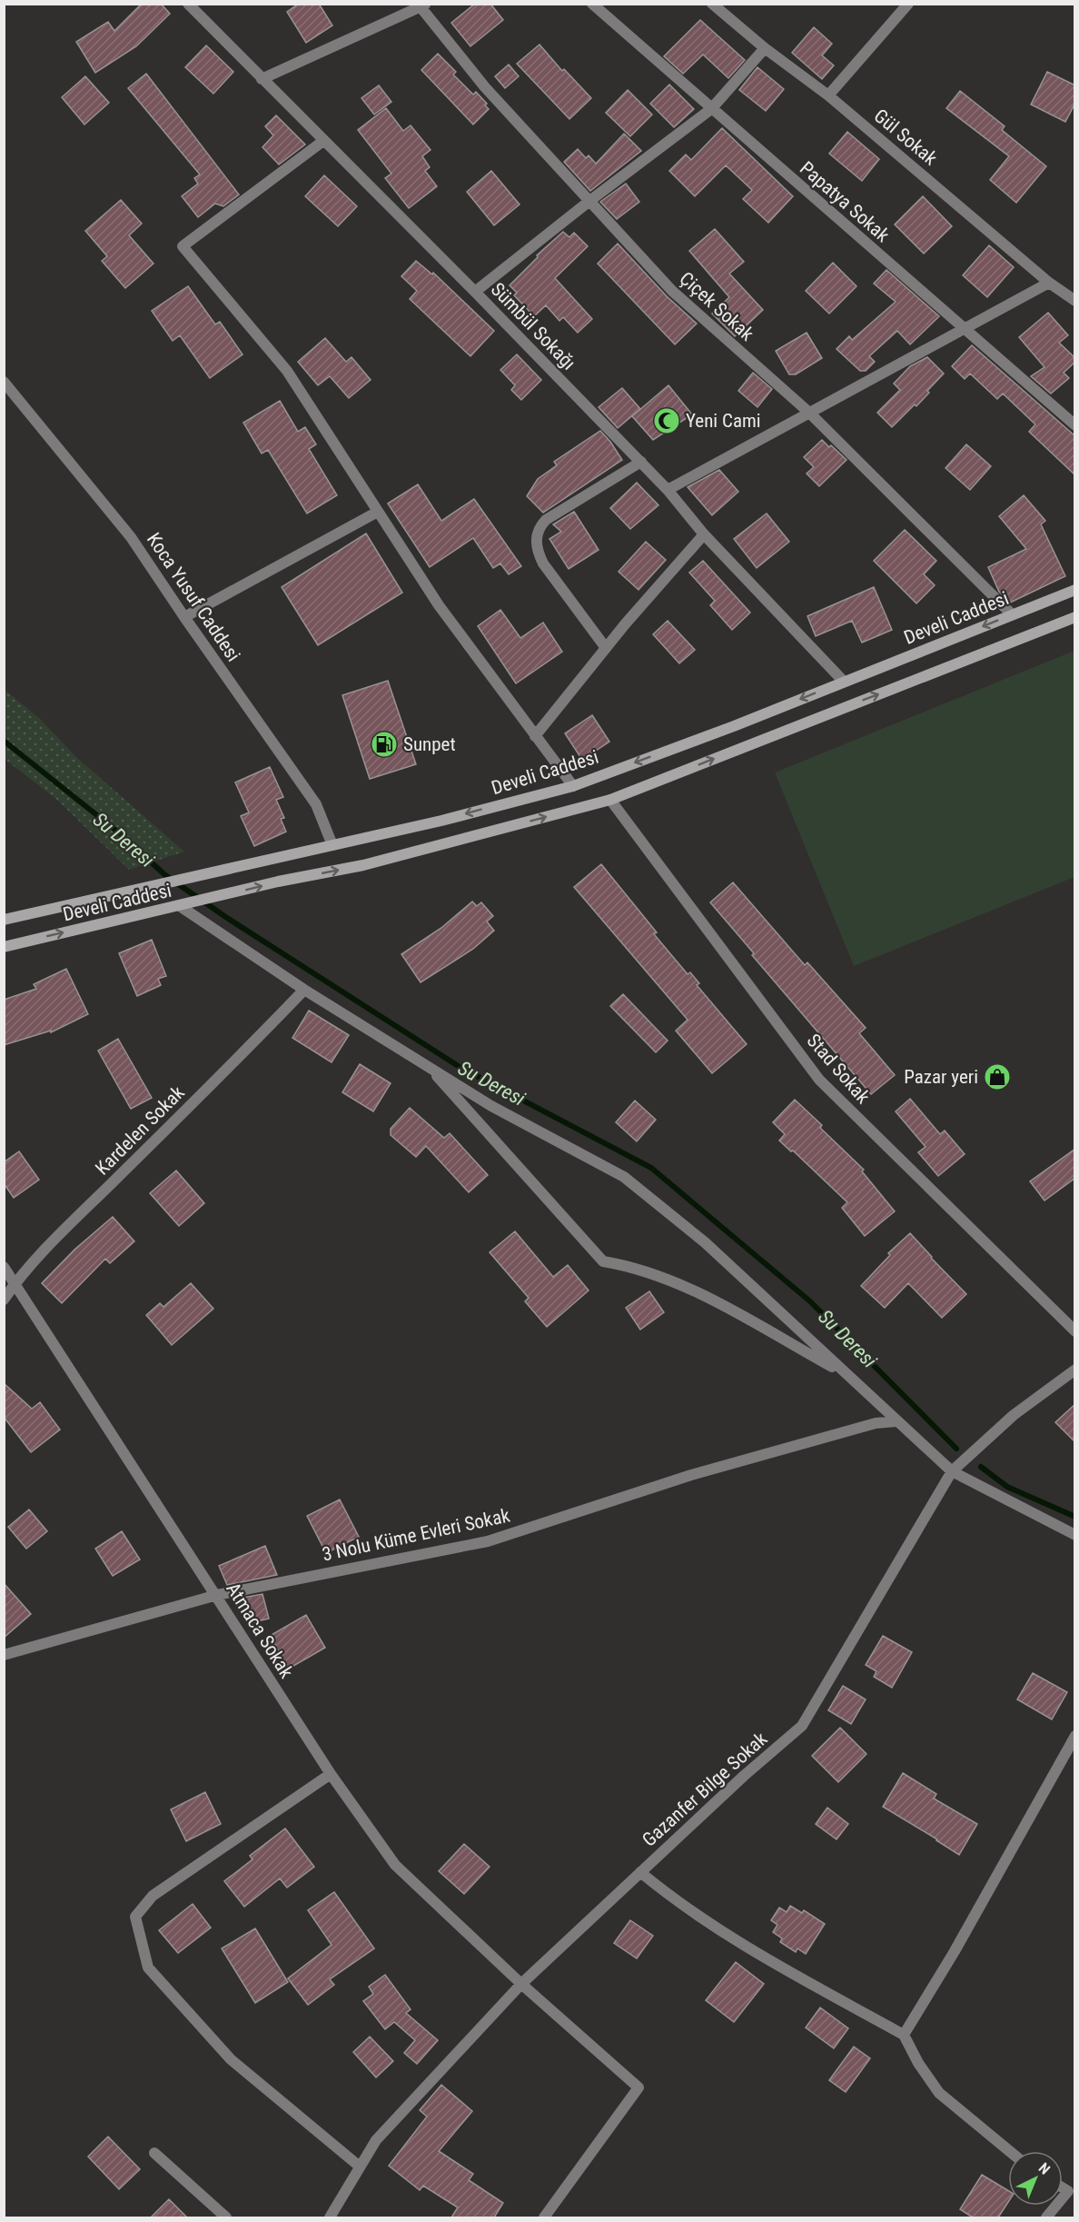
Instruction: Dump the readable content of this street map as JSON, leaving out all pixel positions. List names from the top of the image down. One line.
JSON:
{"streets":{"main road":["Develi Caddesi"],"street":["Gül Sokak","Papatya Sokak","Çiçek Sokak","Sümbül Sokağı","Koca Yusuf Caddesi","Stad Sokak","Kardelen Sokak","3 Nolu Küme Evleri Sokak","Atmaca Sokak","Gazanfer Bilge Sokak"]},"crossings":[["Çiçek Sokak","Develi Caddesi"],["Sümbül Sokağı","Develi Caddesi"],["Koca Yusuf Caddesi","Develi Caddesi"],["Develi Caddesi","Stad Sokak"],["Kardelen Sokak","Atmaca Sokak"],["3 Nolu Küme Evleri Sokak","Atmaca Sokak"],["Atmaca Sokak","Gazanfer Bilge Sokak"]],"water":["Su Deresi"],"places":{"mosque":["Yeni Cami"],"fuel station":["Sunpet"],"shop":["Pazar yeri"]},"north":"top right"}
